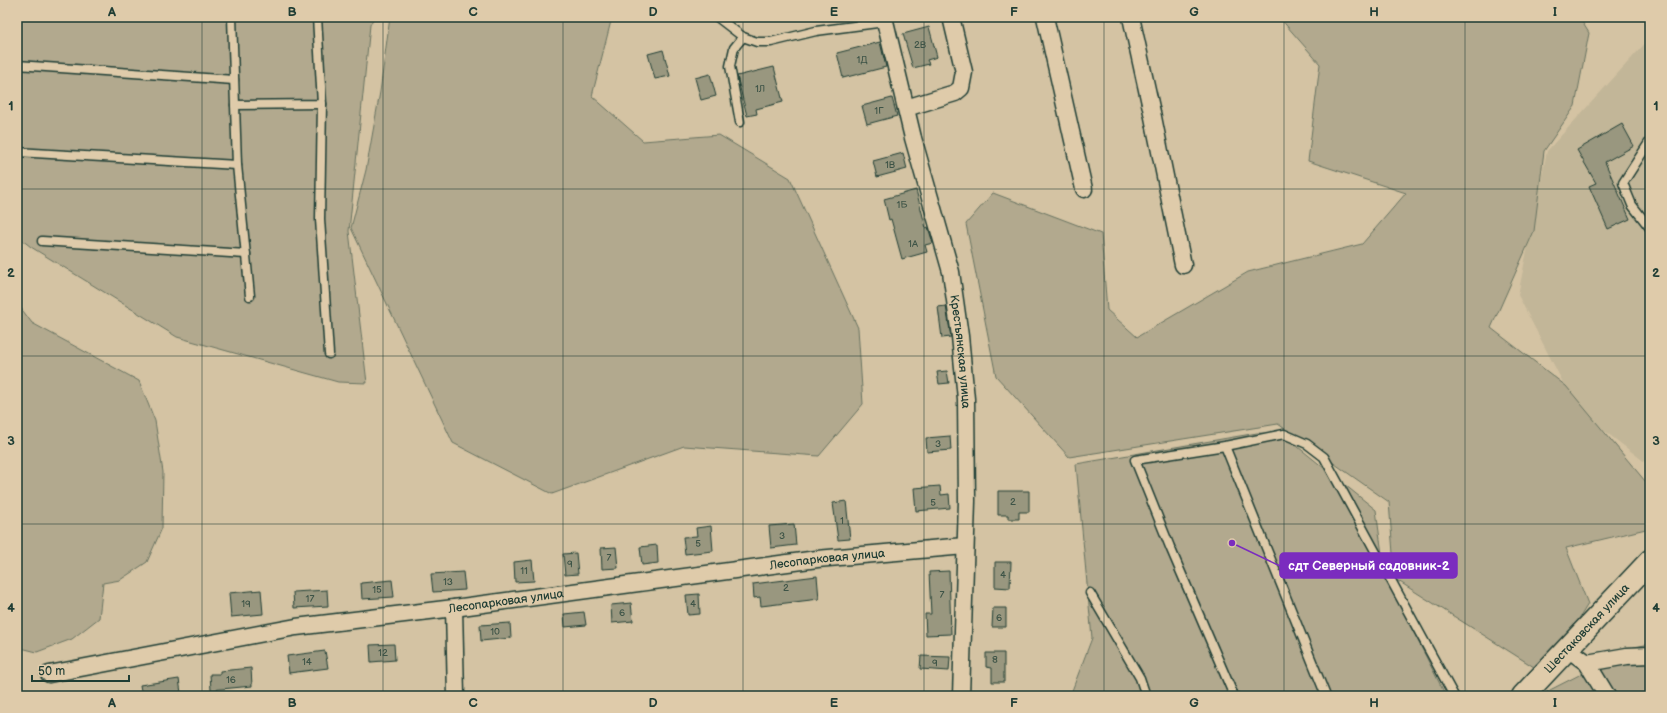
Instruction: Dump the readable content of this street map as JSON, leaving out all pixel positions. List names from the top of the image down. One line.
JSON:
{"streets":{"main road":["Шестаковская улица"],"street":["Крестьянская улица","Лесопарковая улица"]},"crossings":[["Крестьянская улица","Лесопарковая улица"]],"places":["сдт Северный садовник-2"],"house_numbers":["2В","1Д","1Л","1Г","1В","1Б","1А","3","2","5","1","3","5","7","9","11","4","13","2","15","7","17","19","4","6","6","10","12","8","14","9","16"],"scale_bar":"50 m","grid":{"columns":["A","B","C","D","E","F","G","H","I"],"rows":["1","2","3","4"]}}
